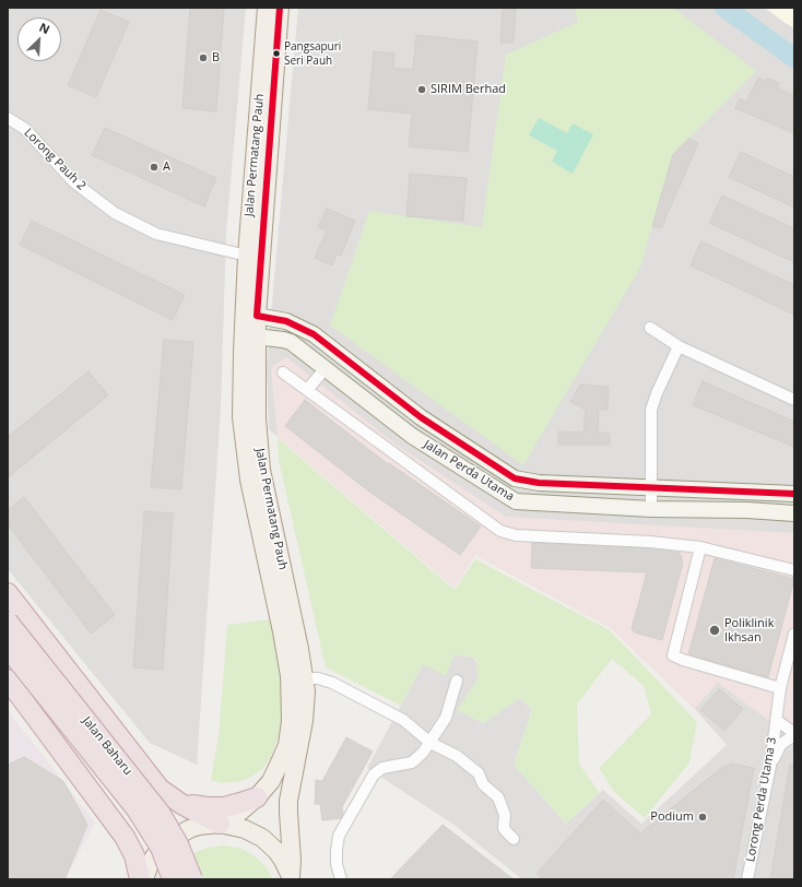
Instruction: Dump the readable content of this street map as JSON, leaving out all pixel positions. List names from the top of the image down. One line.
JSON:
{"streets":{"highway":["Jalan Baharu"],"main road":["Jalan Permatang Pauh"],"street":["Lorong Pauh 2","Jalan Perda Utama","Lorong Perda Utama 3"]},"crossings":[["Jalan Permatang Pauh","Lorong Pauh 2"],["Jalan Permatang Pauh","Jalan Perda Utama"]],"places":["Pangsapuri Seri Pauh","B","SIRIM Berhad","A","Poliklinik Ikhsan","Podium"],"north":"top right"}
